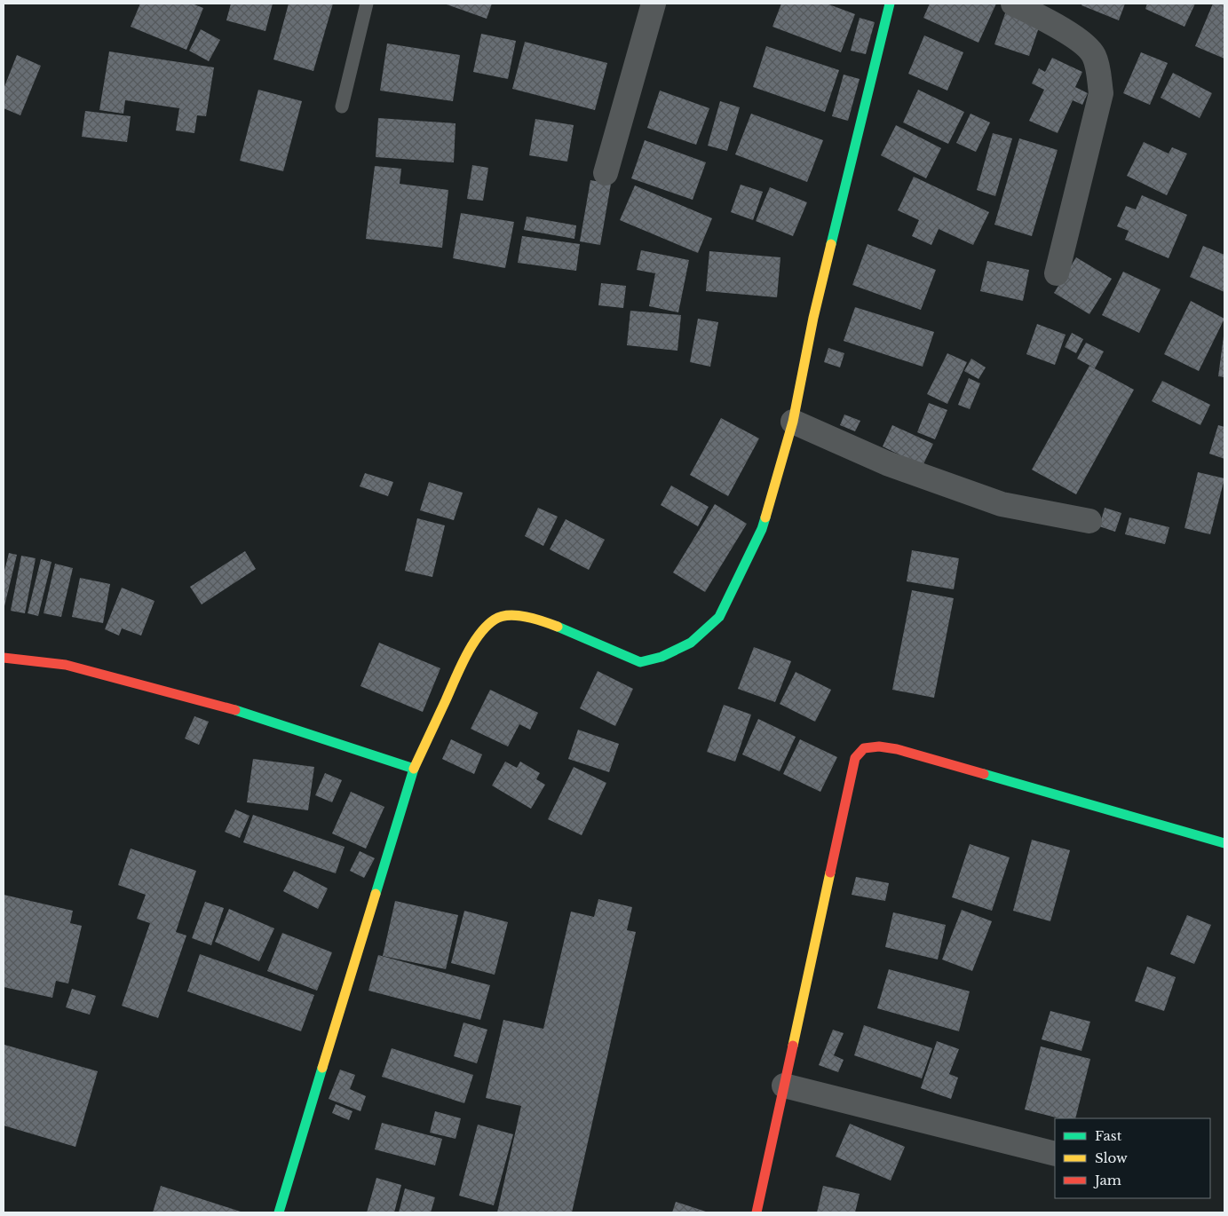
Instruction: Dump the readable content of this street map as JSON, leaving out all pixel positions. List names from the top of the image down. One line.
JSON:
{"legend":["Fast","Slow","Jam"]}
